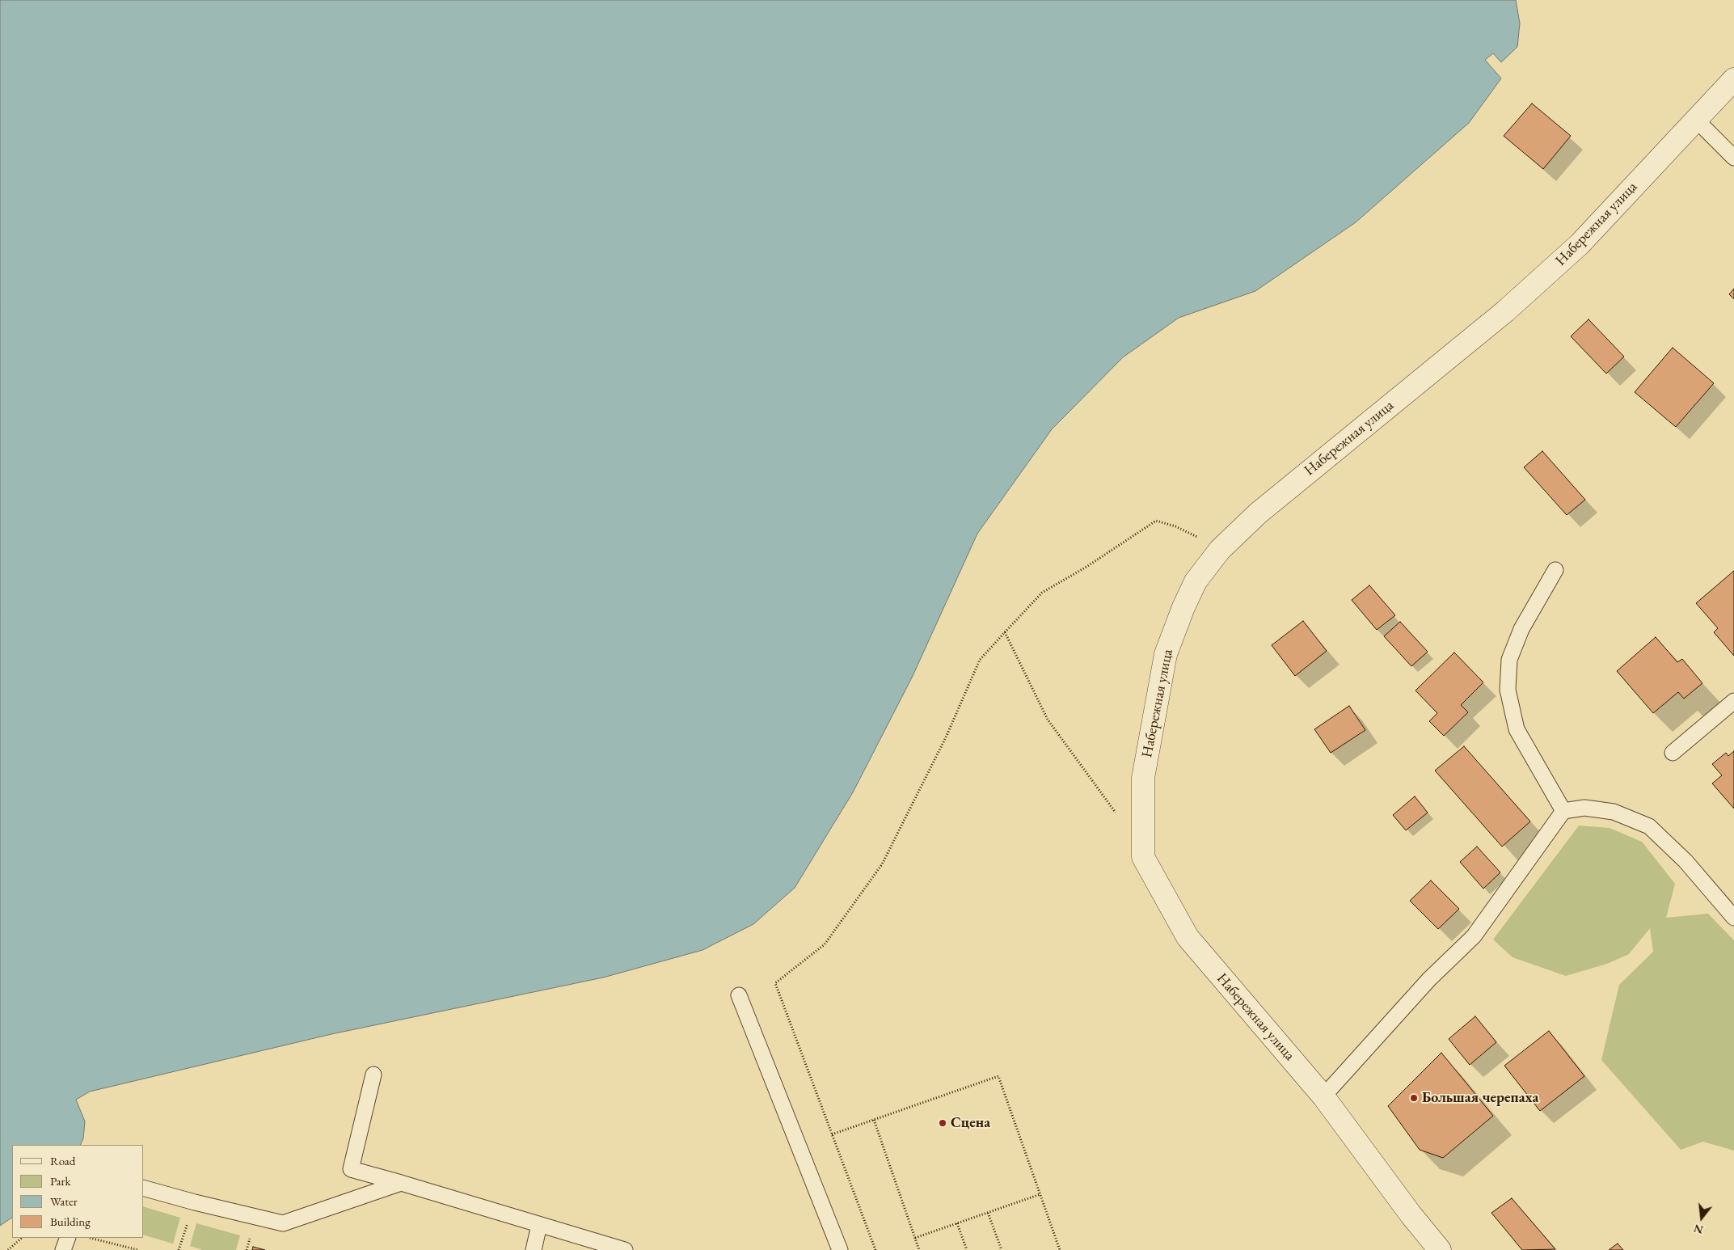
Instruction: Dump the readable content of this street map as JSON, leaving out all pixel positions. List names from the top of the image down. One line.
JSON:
{"streets":{"street":["Набережная улица"]},"places":["Большая черепаха","Сцена"],"legend":["Road","Park","Water","Building"],"north":"bottom"}
